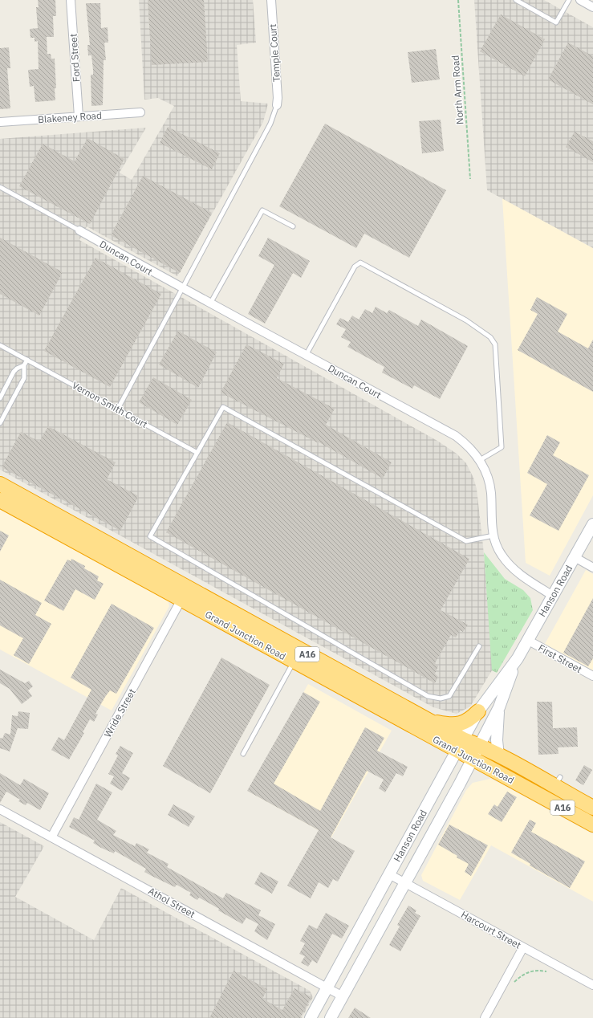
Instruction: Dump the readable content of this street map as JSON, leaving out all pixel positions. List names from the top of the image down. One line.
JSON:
{"streets":{"highway":["Grand Junction Road","A16"],"main road":["Hanson Road"],"street":["Temple Court","Ford Street","Blakeney Road","Duncan Court","First Street","Wride Street","Athol Street","Harcourt Street"],"lane":["Vernon Smith Court"],"path":["North Arm Road"]},"crossings":[["Ford Street","Blakeney Road"],["Duncan Court","Hanson Road"],["Hanson Road","Grand Junction Road"],["Hanson Road","First Street"],["Hanson Road","Athol Street"],["Hanson Road","Harcourt Street"],["Grand Junction Road","Wride Street"],["Wride Street","Athol Street"]]}
